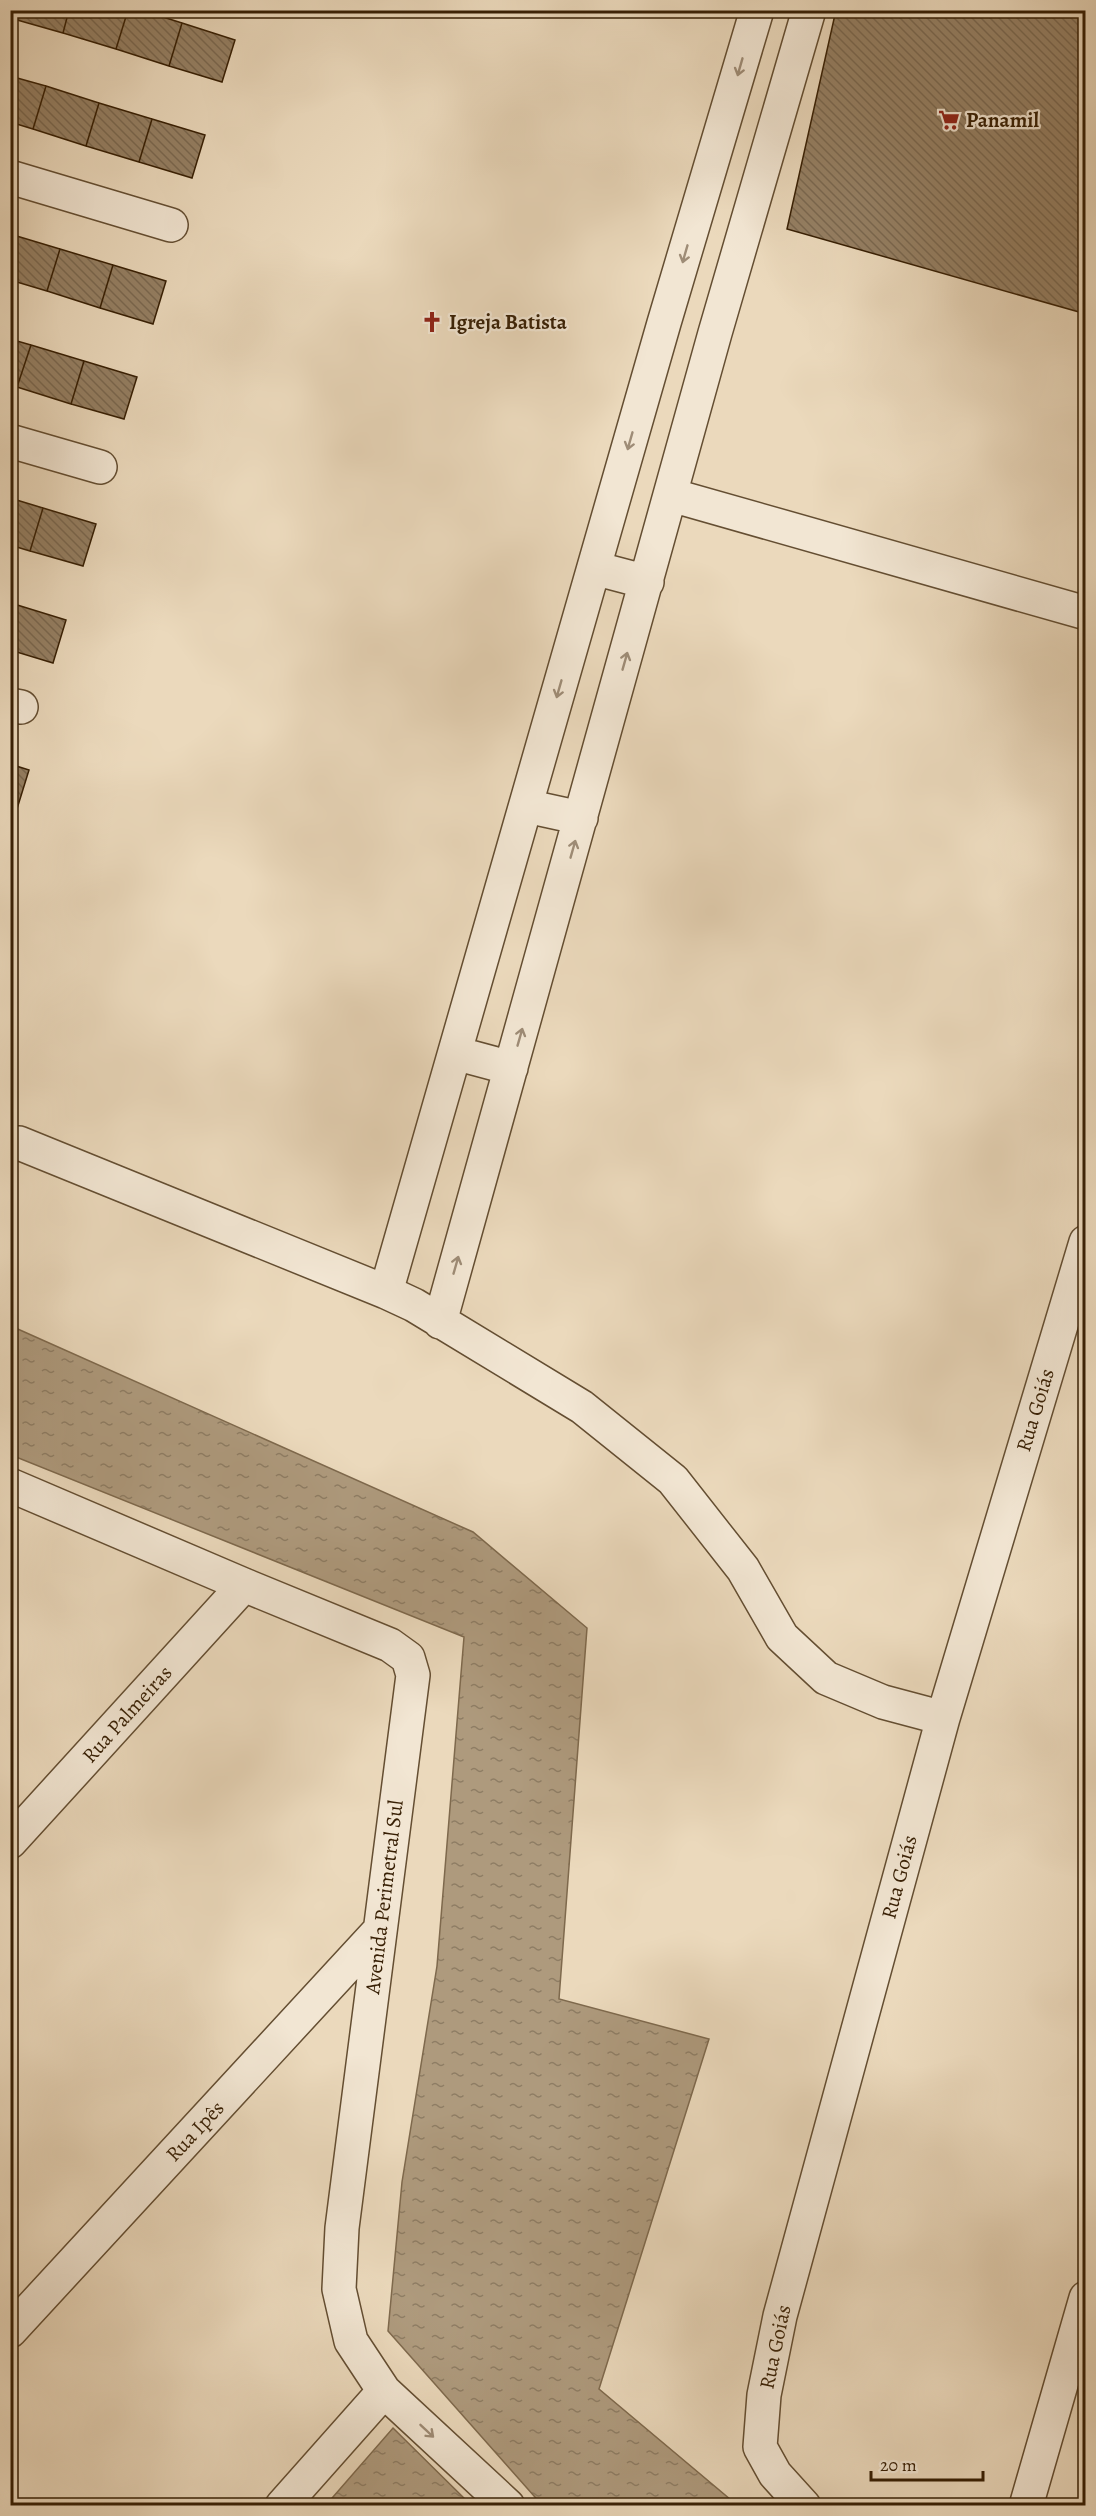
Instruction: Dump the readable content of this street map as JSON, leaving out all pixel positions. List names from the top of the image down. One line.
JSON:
{"streets":{"street":["Rua Goiás","Rua Palmeiras","Avenida Perimetral Sul","Rua Ipês"]},"crossings":[["Rua Palmeiras","Avenida Perimetral Sul"],["Avenida Perimetral Sul","Rua Ipês"]],"places":{"supermarket":["Panamil"],"church":["Igreja Batista"]},"scale_bar":"20 m"}
